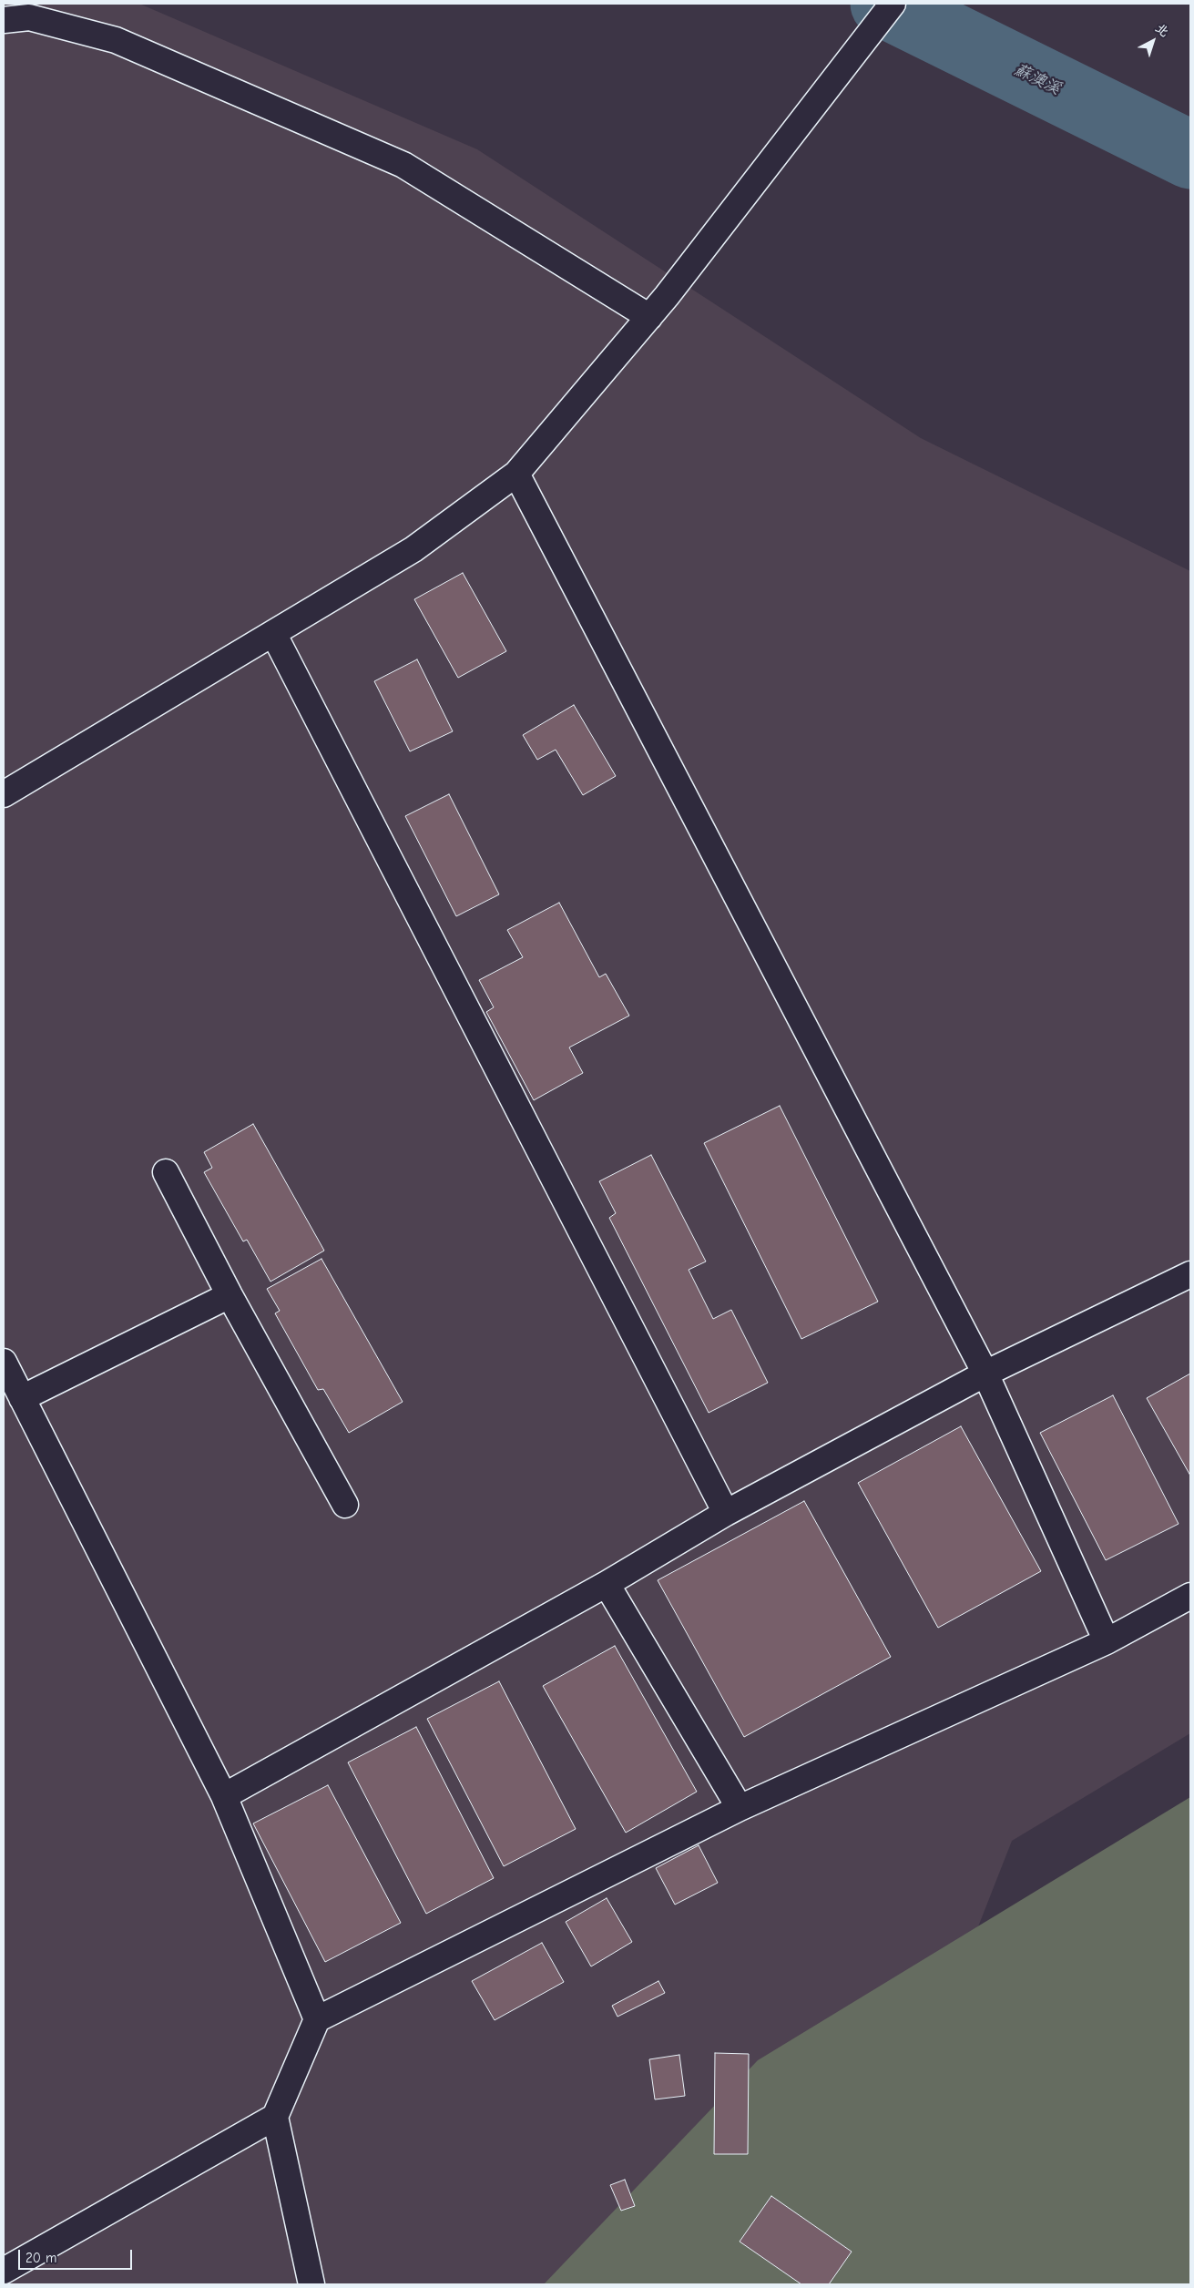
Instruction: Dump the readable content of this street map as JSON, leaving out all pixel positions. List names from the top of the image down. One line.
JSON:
{"water":["蘇澳溪"],"scale_bar":"20 m","north":"top right"}
